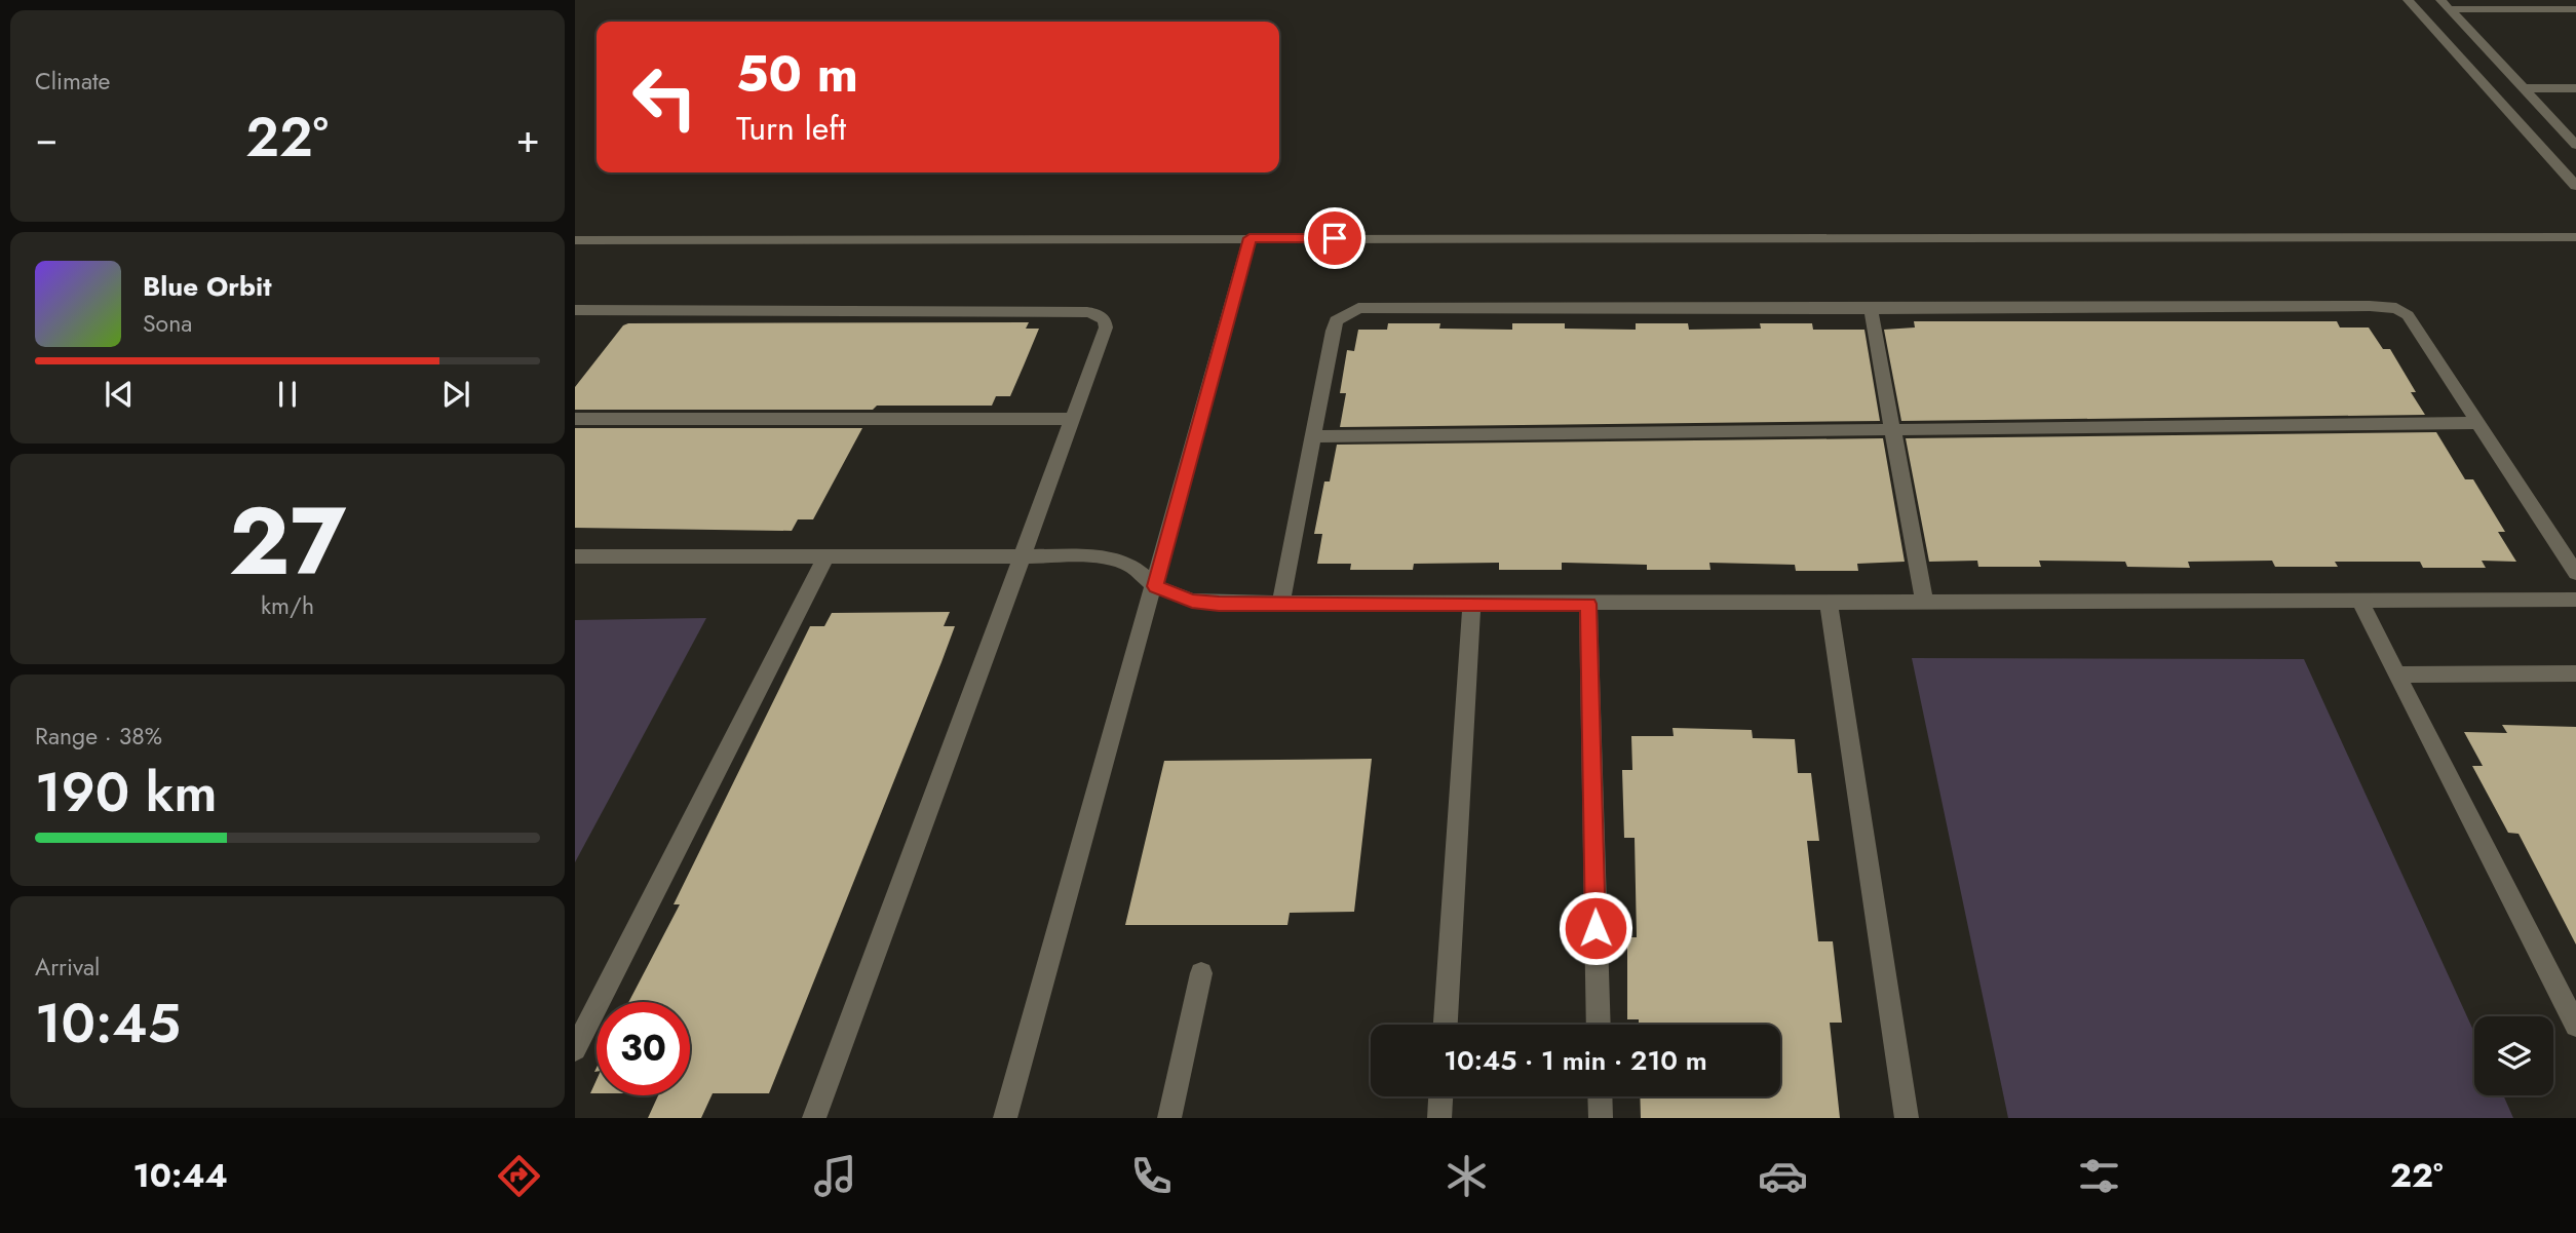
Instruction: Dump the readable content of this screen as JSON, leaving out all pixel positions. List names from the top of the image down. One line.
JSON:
{"page":{"tile":["Climate",["27","km/h"],["Range · 38%","190 km"],["Arrival","10:45"]],"turn":["50 m","Turn left"],"heat":["−","22°","+"],"song":["Blue Orbit","Sona"],"limit":"30","trip":"10:45 · 1 min · 210 m","tabs":["10:44","22°"]}}
